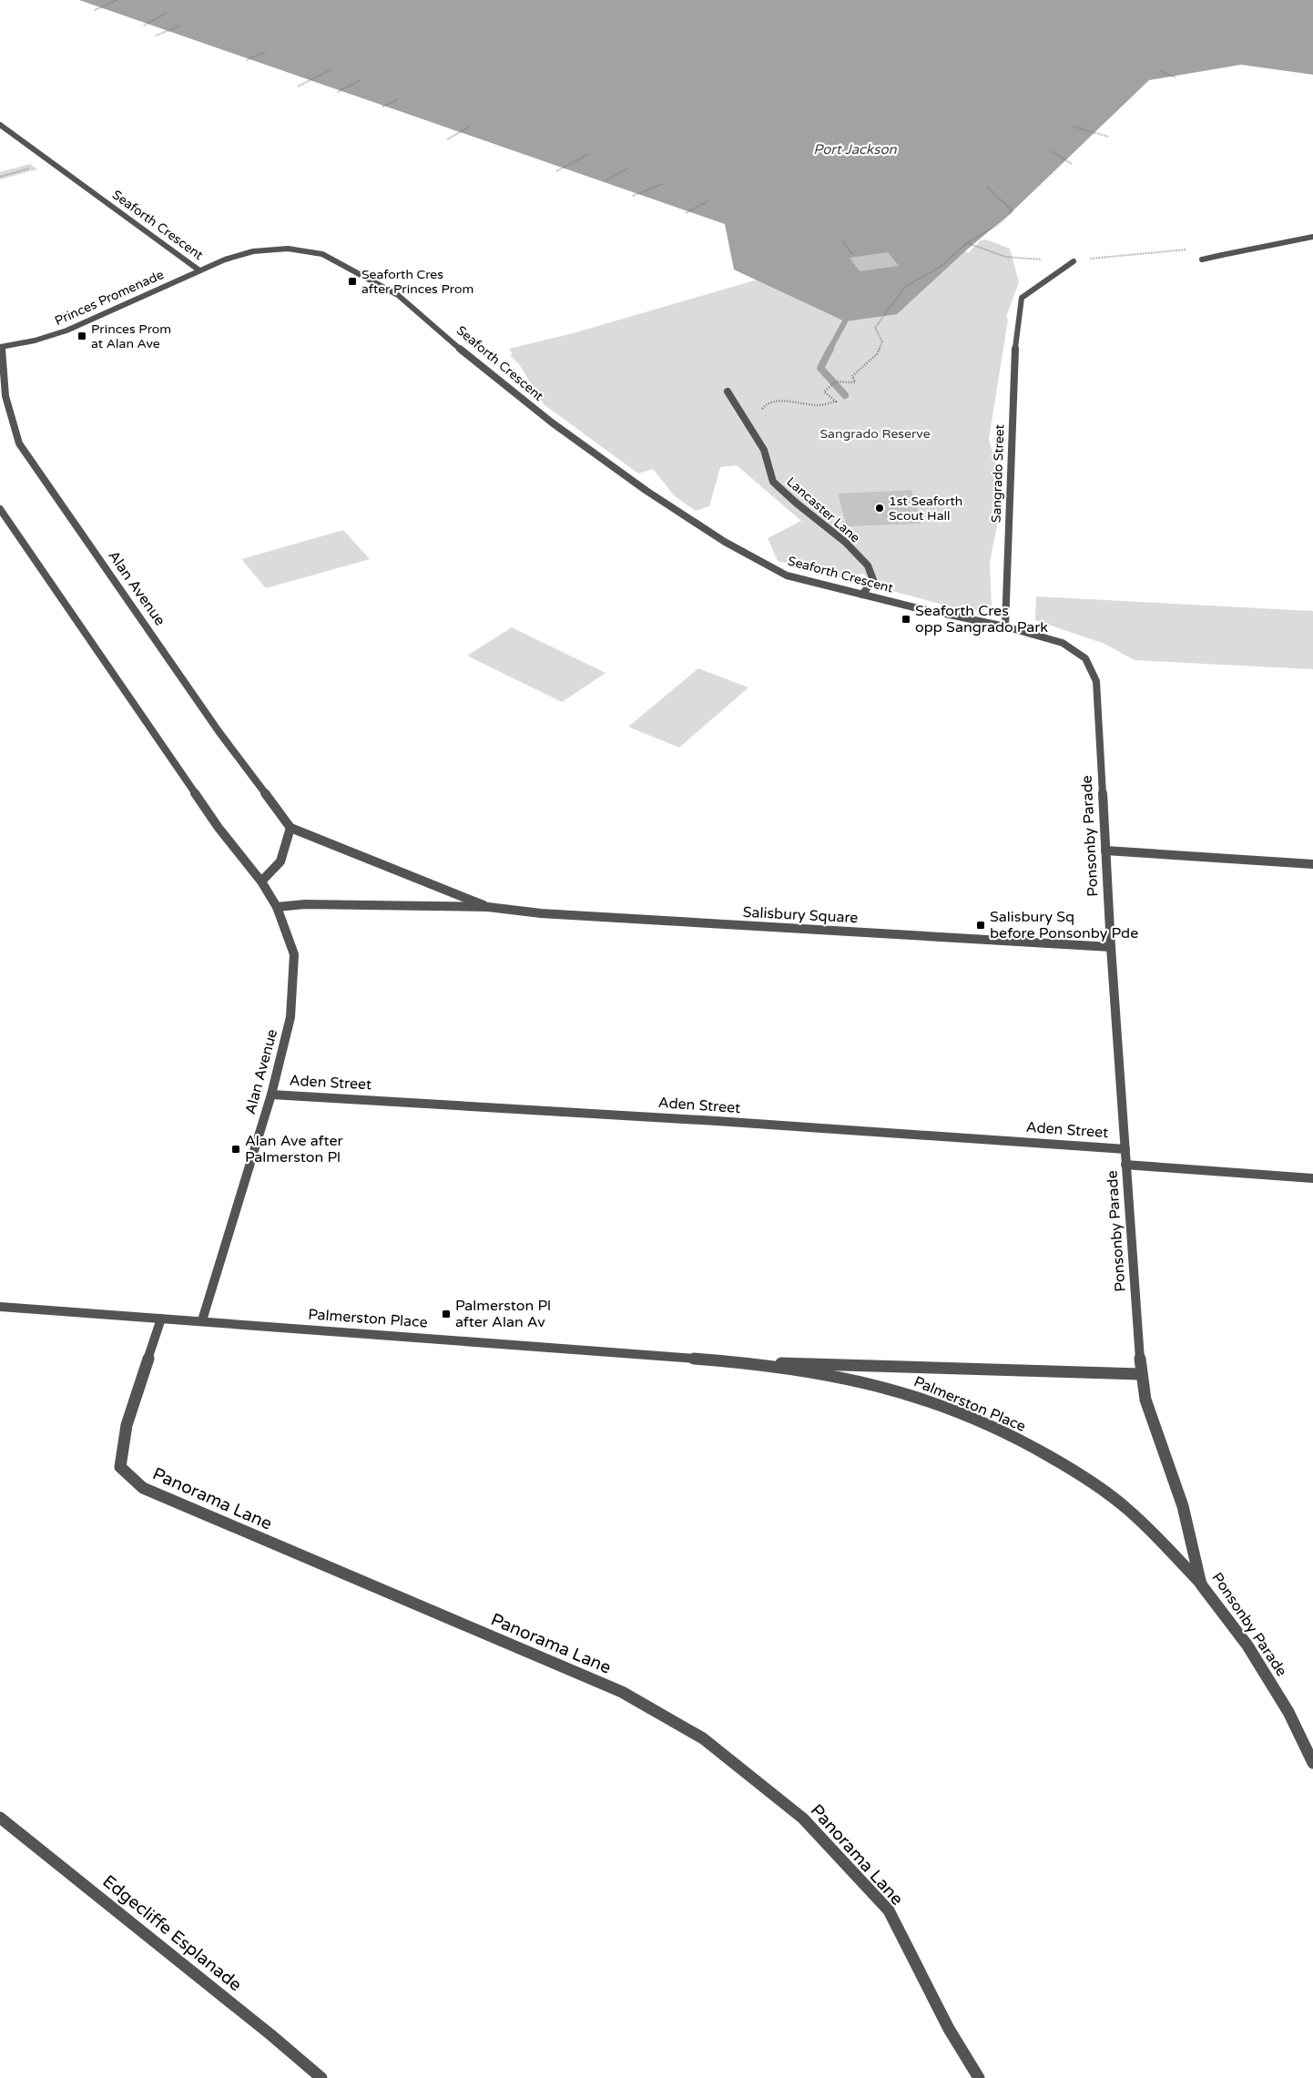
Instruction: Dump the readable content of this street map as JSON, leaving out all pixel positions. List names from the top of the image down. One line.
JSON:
{"streets":{"street":["Seaforth Crescent","Princes Promenade","Sangrado Street","Lancaster Lane","Alan Avenue","Ponsonby Parade","Salisbury Square","Aden Street","Palmerston Place","Panorama Lane","Edgecliffe Esplanade"]},"crossings":[["Seaforth Crescent","Princes Promenade"],["Seaforth Crescent","Sangrado Street"],["Seaforth Crescent","Lancaster Lane"],["Seaforth Crescent","Ponsonby Parade"],["Princes Promenade","Alan Avenue"],["Sangrado Street","Ponsonby Parade"],["Alan Avenue","Aden Street"],["Alan Avenue","Palmerston Place"],["Ponsonby Parade","Salisbury Square"],["Ponsonby Parade","Aden Street"],["Ponsonby Parade","Palmerston Place"],["Palmerston Place","Panorama Lane"]],"water":["Port Jackson"],"parks":["Sangrado Reserve"],"places":{"transit":["Seaforth Cres after Princes Prom","Princes Prom at Alan Ave","Seaforth Cres opp Sangrado Park","Salisbury Sq before Ponsonby Pde","Alan Ave after Palmerston Pl","Palmerston Pl after Alan Av"],"other":["1st Seaforth Scout Hall"]}}
